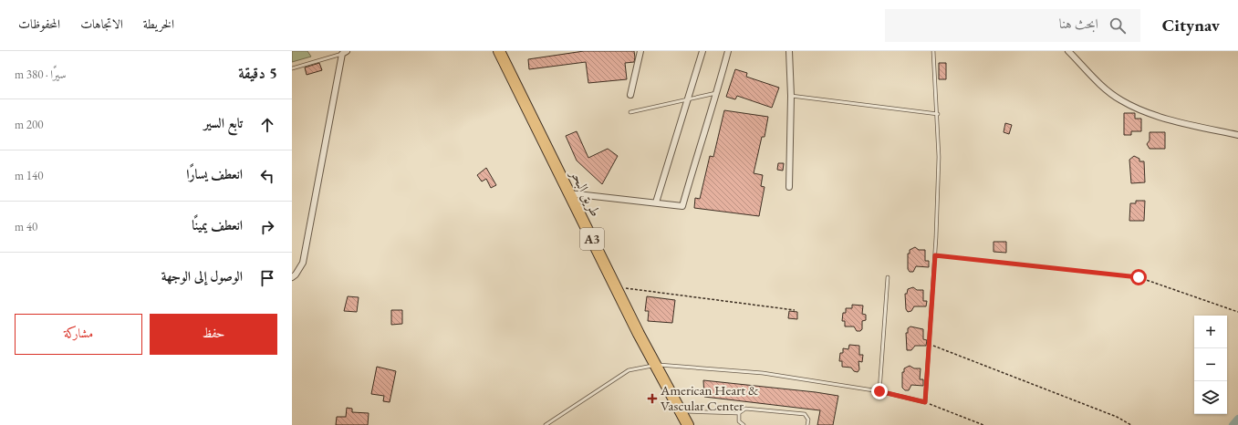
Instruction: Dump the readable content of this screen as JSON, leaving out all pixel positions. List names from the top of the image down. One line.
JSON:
{"streets":{"highway":["طريق البحر","A3"]},"places":{"health":["American Heart & Vascular Center"]},"page":{"header":"Citynav","search":"ابحث هنا","nav":["الخريطة","الاتجاهات","المحفوظات"],"heading":["5 دقيقة","سيرًا · 380 m"],"list":[["تابع السير","200 m"],["انعطف يسارًا","140 m"],["انعطف يمينًا","40 m"],"الوصول إلى الوجهة"],"buttons":["حفظ","مشاركة"],"map_buttons":["+","−"]}}
